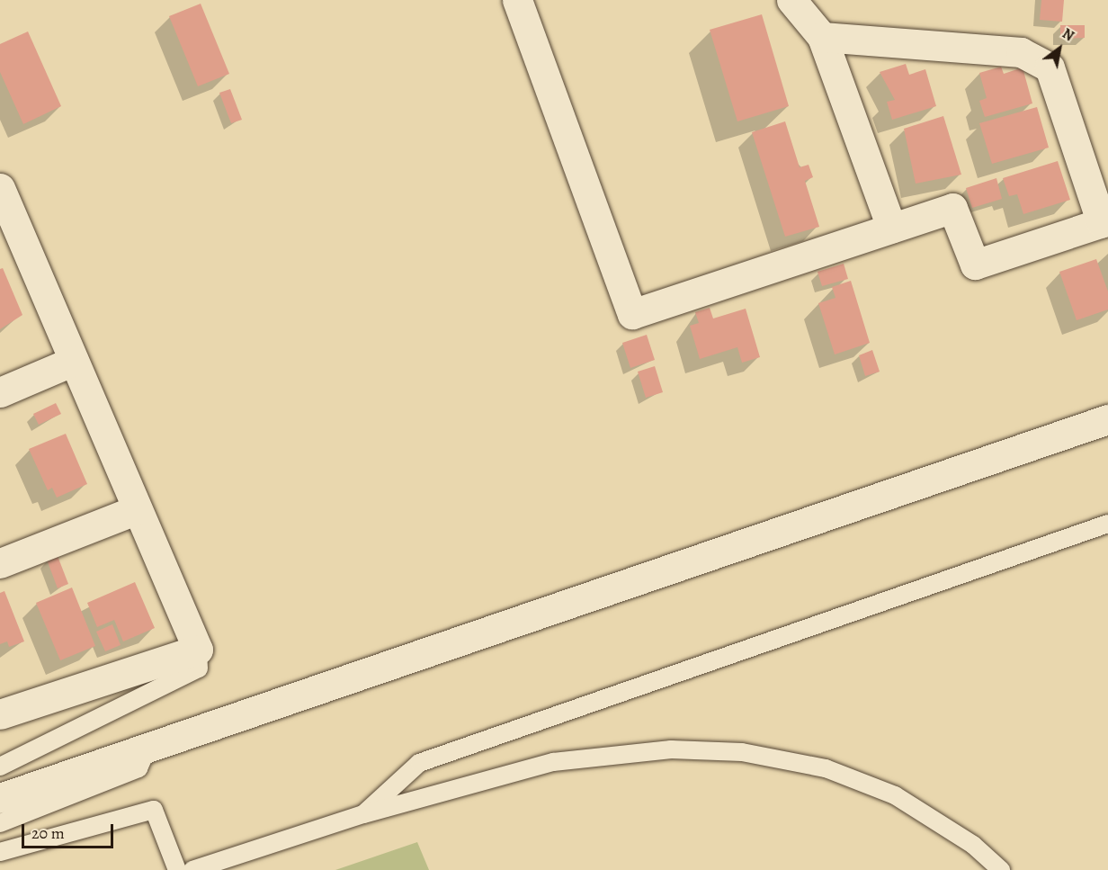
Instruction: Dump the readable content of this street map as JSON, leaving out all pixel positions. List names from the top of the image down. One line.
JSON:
{"scale_bar":"20 m","north":"top right"}
